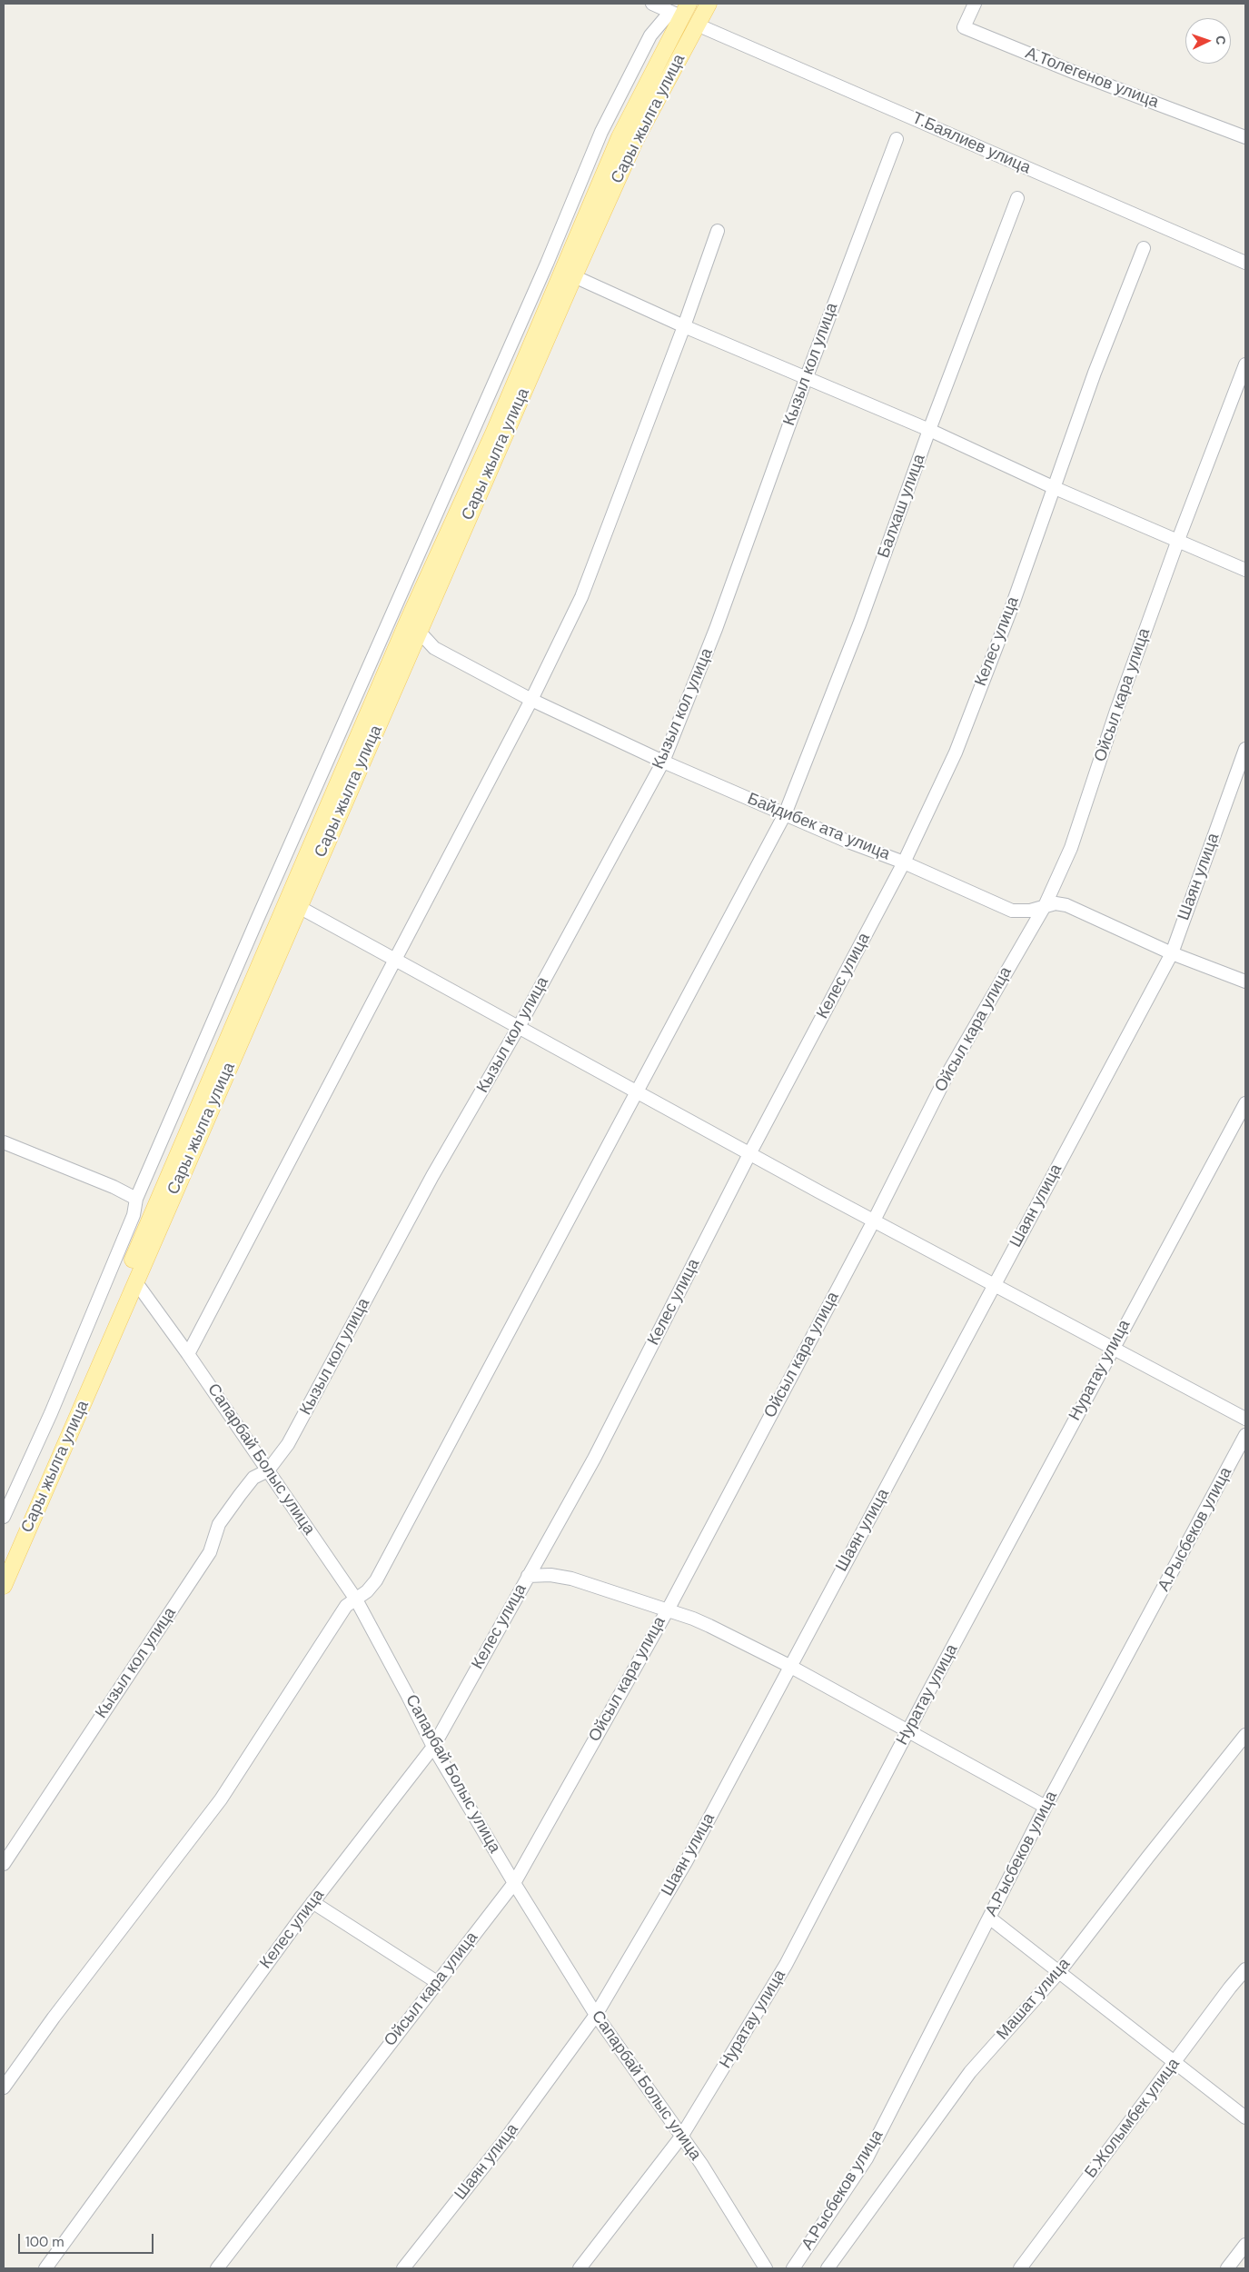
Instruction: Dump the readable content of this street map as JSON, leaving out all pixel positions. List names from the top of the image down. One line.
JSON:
{"streets":{"main road":["Сары жылга улица"],"street":["А.Толегенов улица","Т.Баялиев улица","Кызыл кол улица","Балхаш улица","Келес улица","Ойсыл кара улица","Байдибек ата улица","Шаян улица","Нуратау улица","Сапарбай Болыс улица","А.Рысбеков улица","Машат улица","Б.Жолымбек улица"]},"crossings":[["Сары жылга улица","Т.Баялиев улица"],["Сары жылга улица","Байдибек ата улица"],["Сары жылга улица","Сапарбай Болыс улица"],["Кызыл кол улица","Байдибек ата улица"],["Кызыл кол улица","Сапарбай Болыс улица"],["Балхаш улица","Байдибек ата улица"],["Балхаш улица","Сапарбай Болыс улица"],["Келес улица","Байдибек ата улица"],["Келес улица","Сапарбай Болыс улица"],["Ойсыл кара улица","Байдибек ата улица"],["Ойсыл кара улица","Сапарбай Болыс улица"],["Байдибек ата улица","Шаян улица"],["Шаян улица","Сапарбай Болыс улица"],["Нуратау улица","Сапарбай Болыс улица"]],"scale_bar":"100 m","north":"right"}
